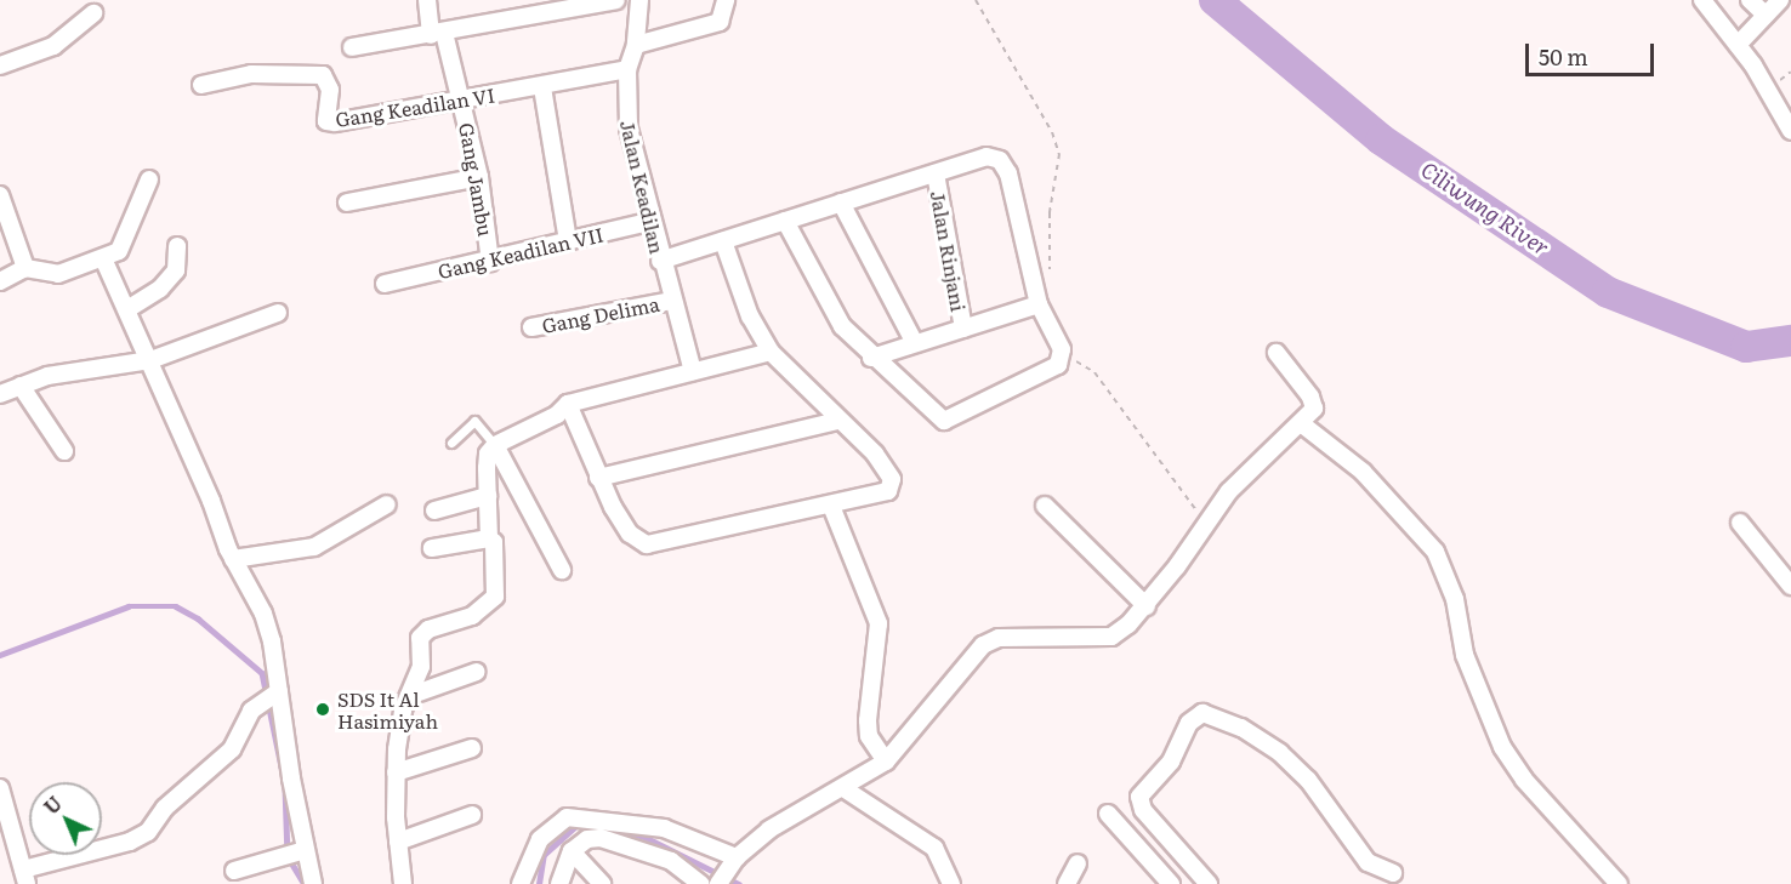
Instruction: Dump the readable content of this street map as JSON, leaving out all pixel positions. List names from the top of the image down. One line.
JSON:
{"streets":{"street":["Gang Keadilan VI","Gang Jambu","Jalan Keadilan","Jalan Rinjani","Gang Keadilan VII","Gang Delima"]},"crossings":[["Gang Keadilan VI","Gang Jambu"],["Gang Keadilan VI","Jalan Keadilan"],["Gang Jambu","Gang Keadilan VII"],["Jalan Keadilan","Gang Keadilan VII"],["Jalan Keadilan","Gang Delima"]],"water":["Ciliwung River"],"places":["SDS It Al Hasimiyah"],"scale_bar":"50 m","north":"top left"}
